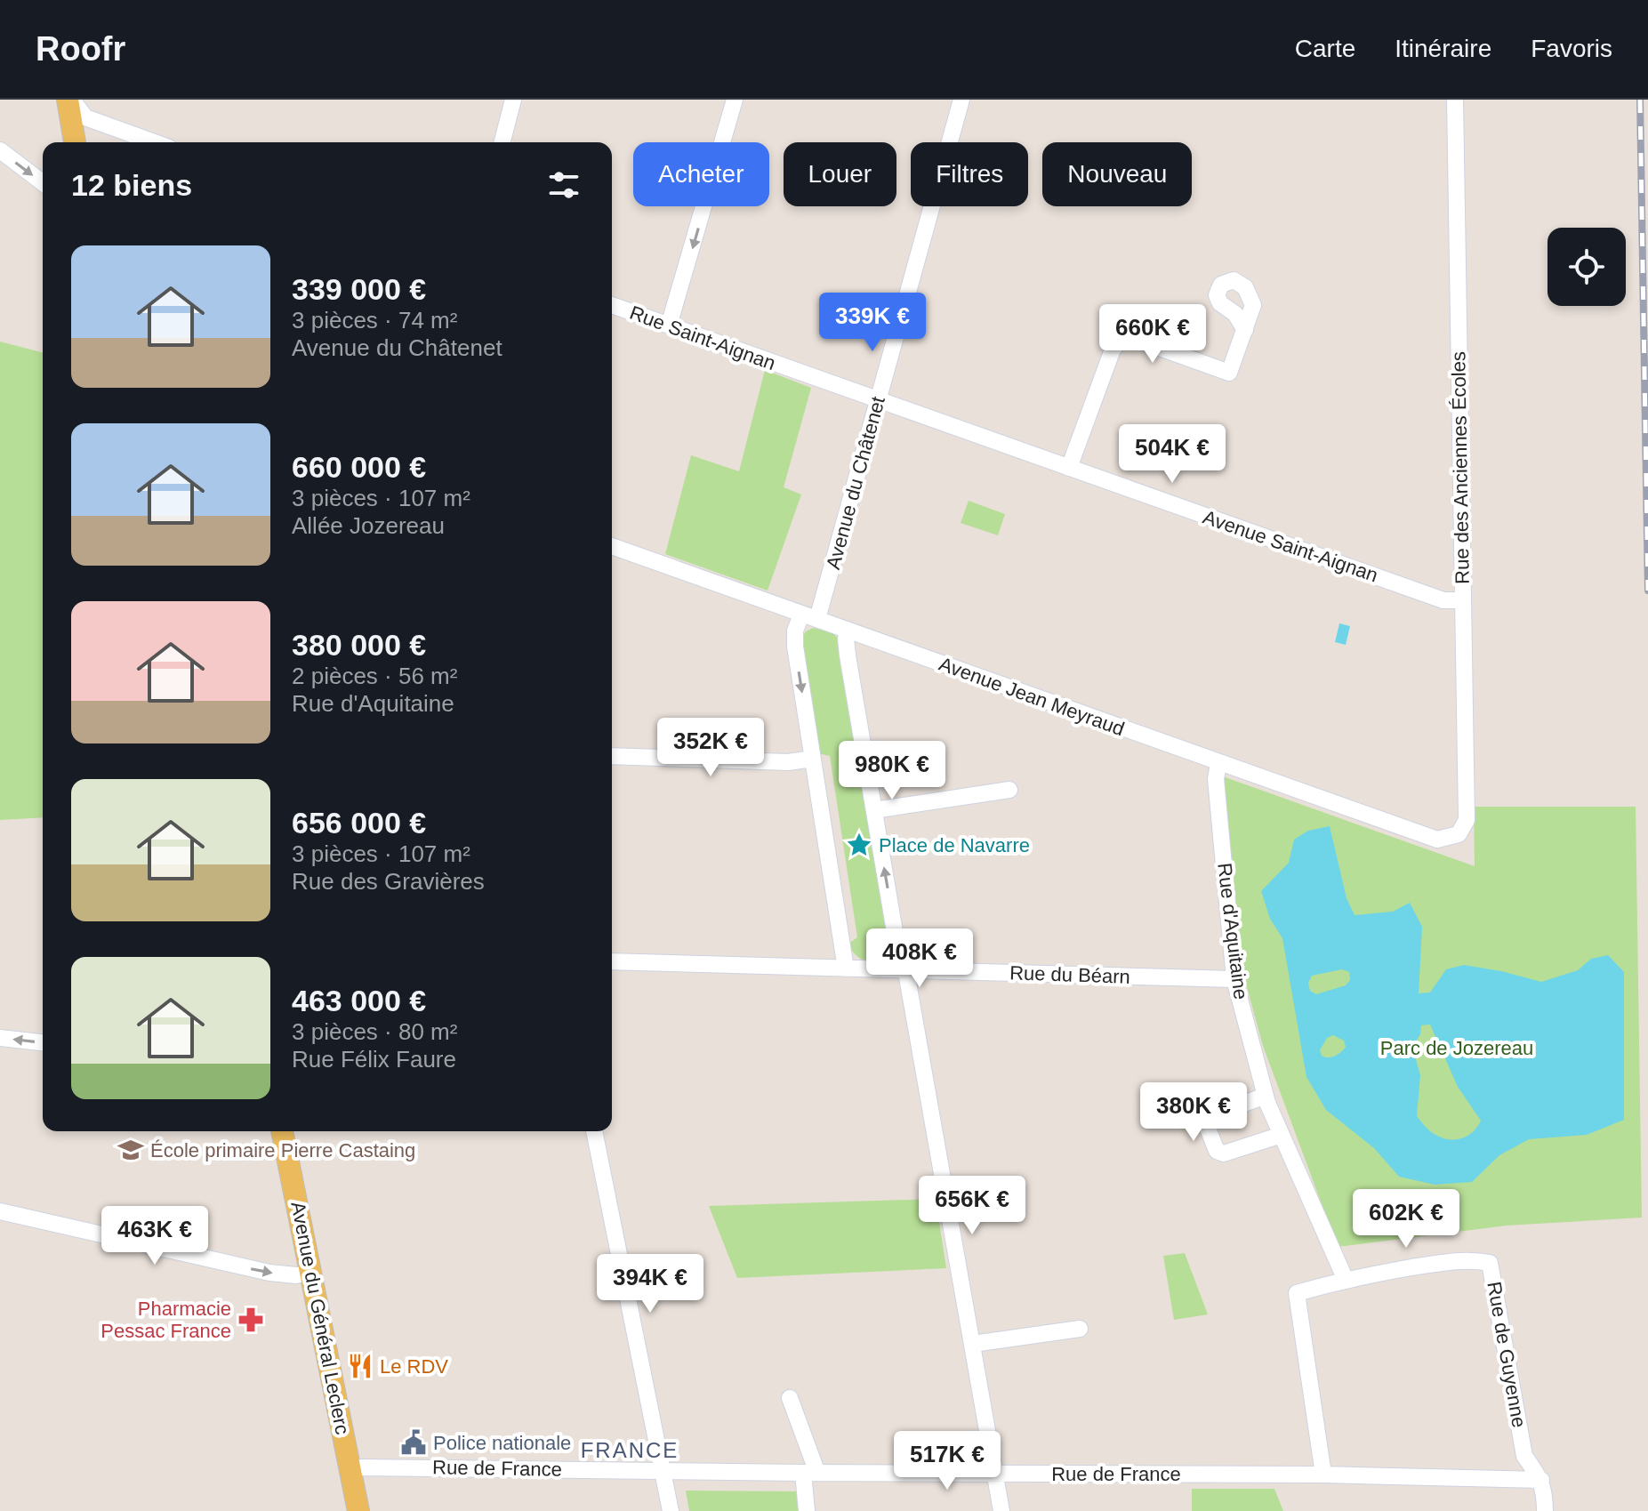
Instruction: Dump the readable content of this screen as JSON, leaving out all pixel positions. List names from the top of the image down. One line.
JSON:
{"streets":{"main road":["Avenue du Général Leclerc"],"street":["Rue Saint-Aignan","Rue des Anciennes Écoles","Avenue du Châtenet","Avenue Saint-Aignan","Avenue Jean Meyraud","Rue d'Aquitaine","Rue du Béarn","Rue de Guyenne","Rue de France"]},"crossings":[["Rue Saint-Aignan","Avenue du Châtenet"],["Rue Saint-Aignan","Avenue Saint-Aignan"],["Rue des Anciennes Écoles","Avenue Saint-Aignan"],["Rue des Anciennes Écoles","Avenue Jean Meyraud"],["Avenue du Châtenet","Avenue Saint-Aignan"],["Avenue du Châtenet","Avenue Jean Meyraud"],["Avenue Jean Meyraud","Rue d'Aquitaine"],["Rue d'Aquitaine","Rue du Béarn"],["Rue d'Aquitaine","Rue de Guyenne"],["Avenue du Général Leclerc","Rue de France"],["Rue de Guyenne","Rue de France"]],"districts":["FRANCE"],"parks":["Parc de Jozereau"],"places":{"place":["Place de Navarre"],"school or university":["École primaire Pierre Castaing"],"pharmacy":["Pharmacie Pessac France"],"restaurant":["Le RDV"],"public building":["Police nationale"]},"page":{"header":"Roofr","nav":["Carte","Itinéraire","Favoris"],"chip":["Acheter","Louer","Filtres","Nouveau"],"heading":"12 biens","list":[{"name":"339 000 €","note":"3 pièces · 74 m² · Avenue du Châtenet"},{"name":"660 000 €","note":"3 pièces · 107 m² · Allée Jozereau"},{"name":"380 000 €","note":"2 pièces · 56 m² · Rue d'Aquitaine"},{"name":"656 000 €","note":"3 pièces · 107 m² · Rue des Gravières"},{"name":"463 000 €","note":"3 pièces · 80 m² · Rue Félix Faure"}],"price":["339K €","660K €","504K €","352K €","980K €","408K €","380K €","656K €","602K €","463K €","394K €","517K €"]}}
